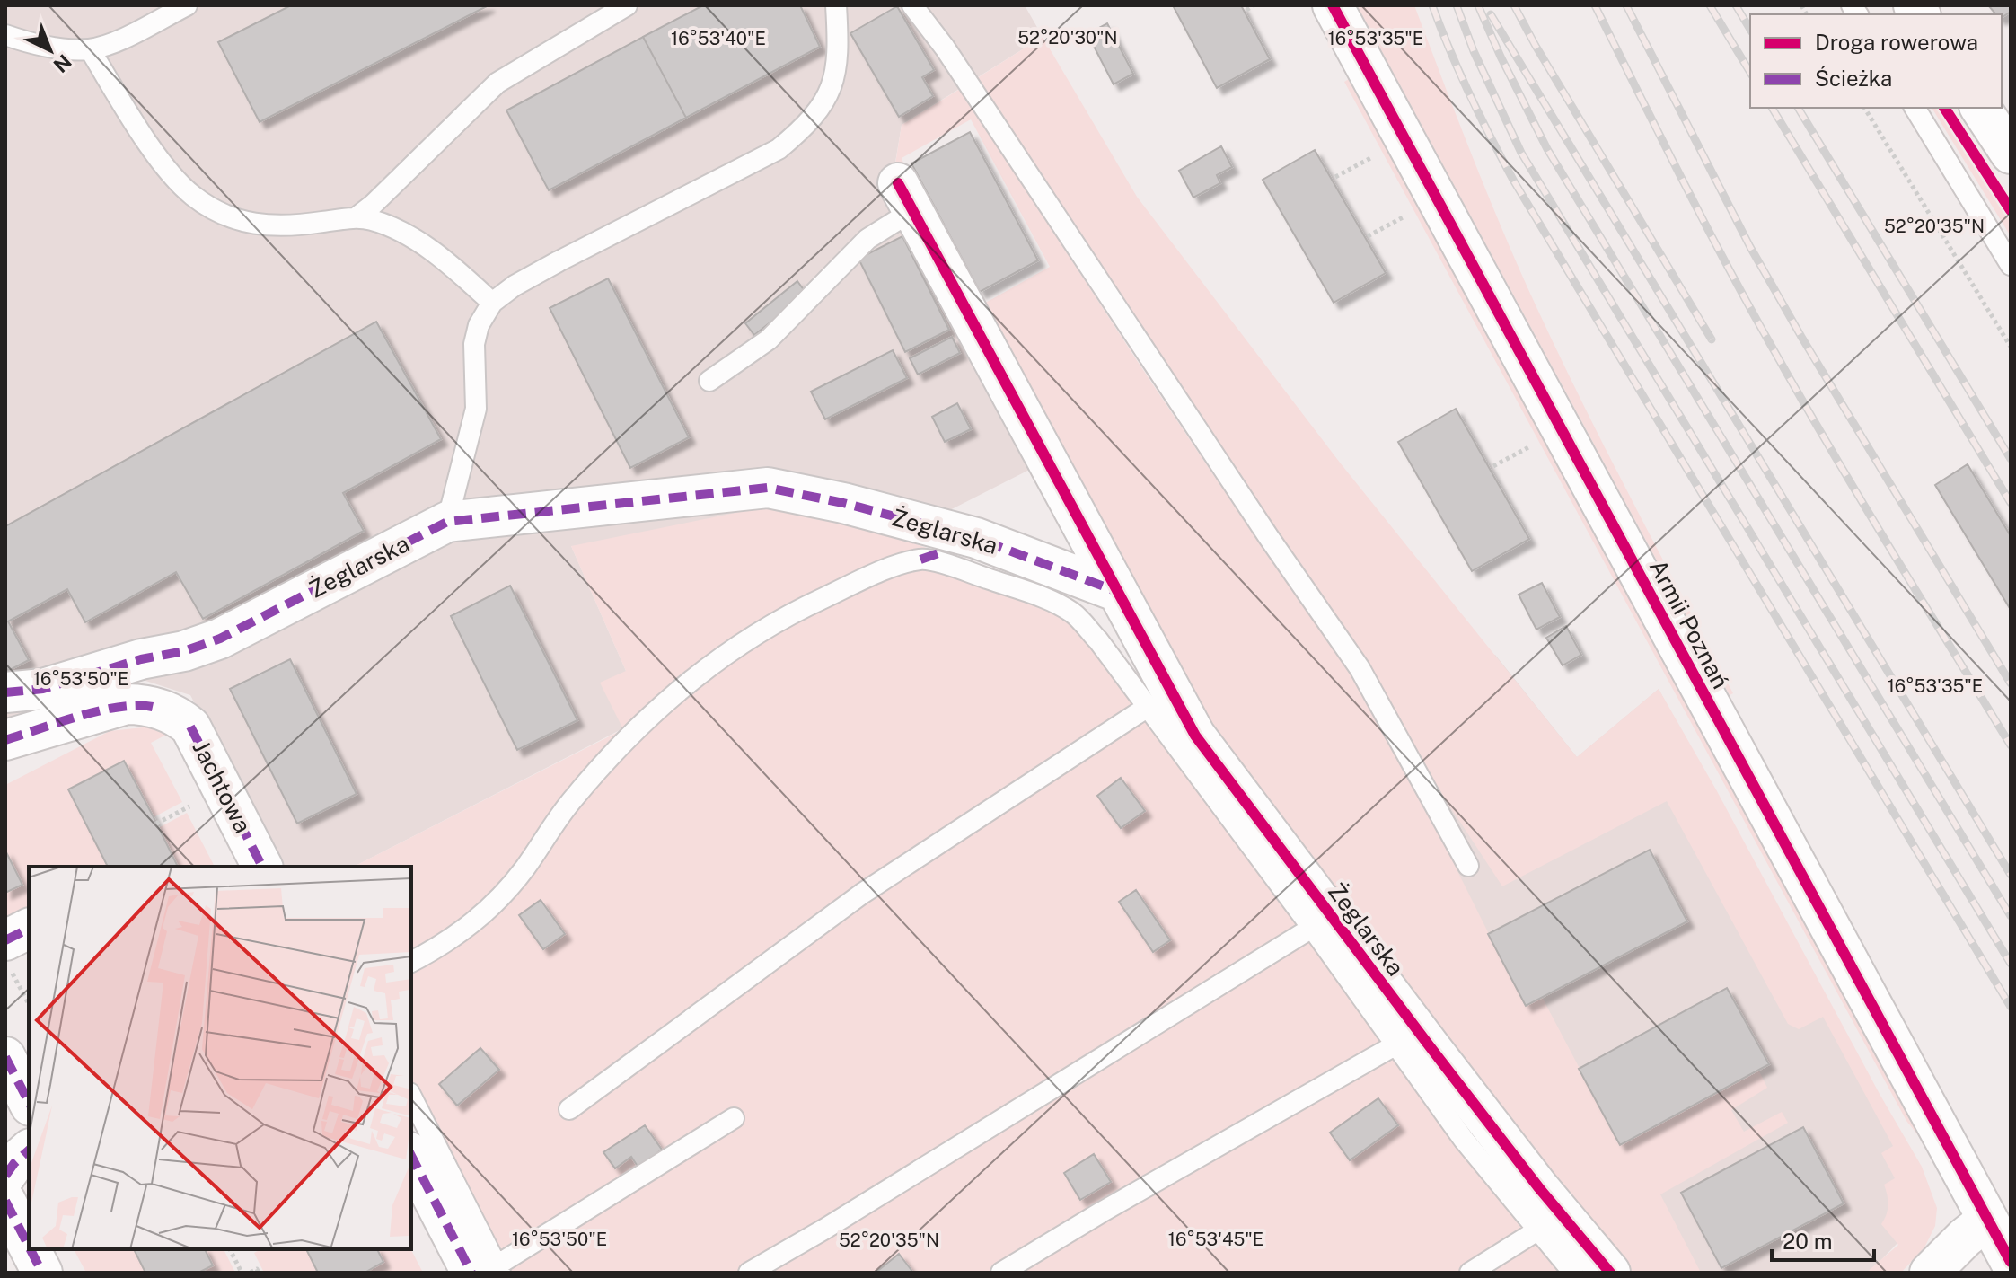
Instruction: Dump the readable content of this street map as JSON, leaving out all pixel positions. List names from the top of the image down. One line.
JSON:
{"streets":{"street":["Żeglarska","Armii Poznań","Jachtowa"]},"legend":["Droga rowerowa","Ścieżka"],"scale_bar":"20 m","north":"bottom right","coordinates":["52°20'30\"N","16°53'40\"E","16°53'35\"E","52°20'35\"N","16°53'50\"E","16°53'45\"E"]}
